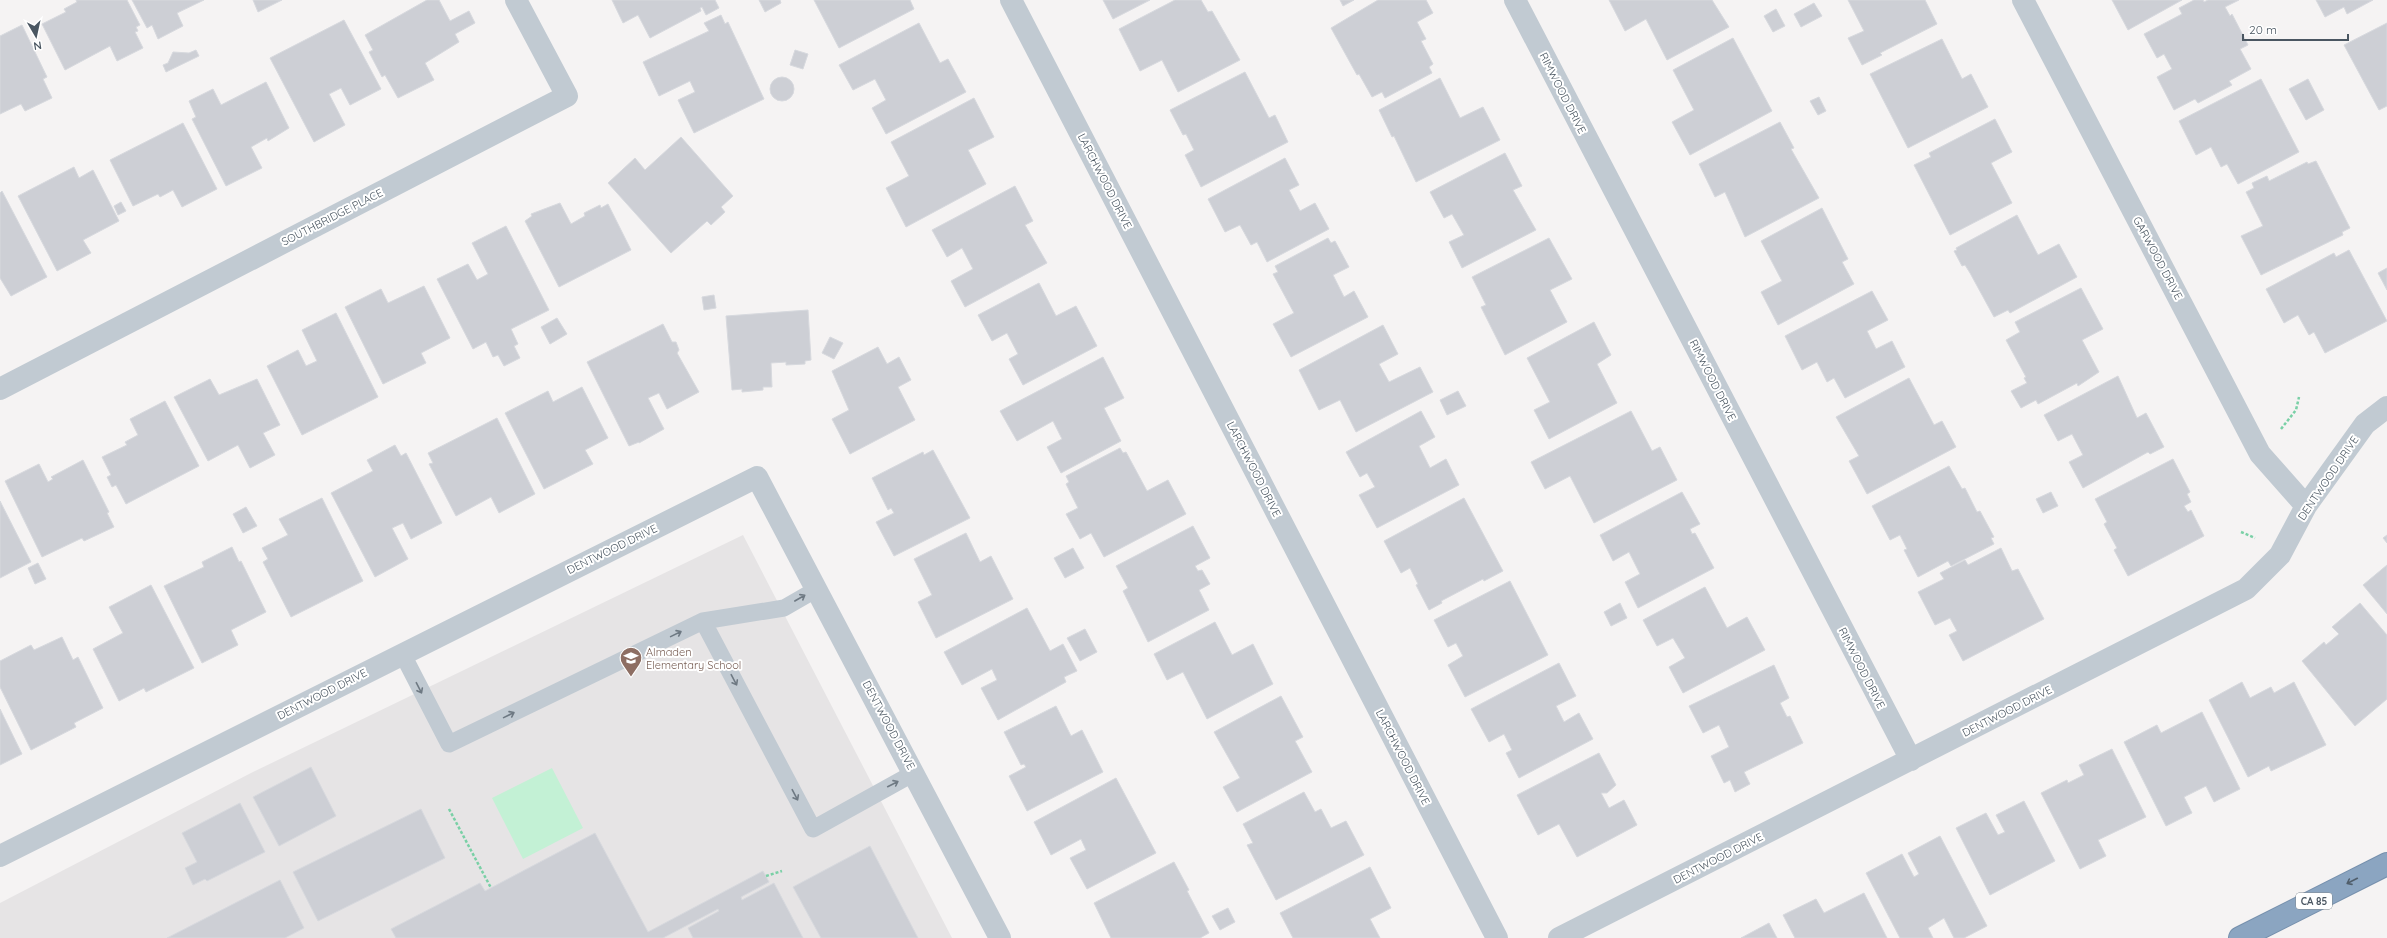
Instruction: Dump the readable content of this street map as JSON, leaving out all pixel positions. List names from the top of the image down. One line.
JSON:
{"streets":{"highway":["CA 85"],"street":["RIMWOOD DRIVE","LARCHWOOD DRIVE","SOUTHBRIDGE PLACE","GARWOOD DRIVE","DENTWOOD DRIVE"]},"crossings":[["RIMWOOD DRIVE","DENTWOOD DRIVE"],["GARWOOD DRIVE","DENTWOOD DRIVE"]],"places":{"school or university":["Almaden Elementary School"]},"scale_bar":"20 m","north":"bottom"}
